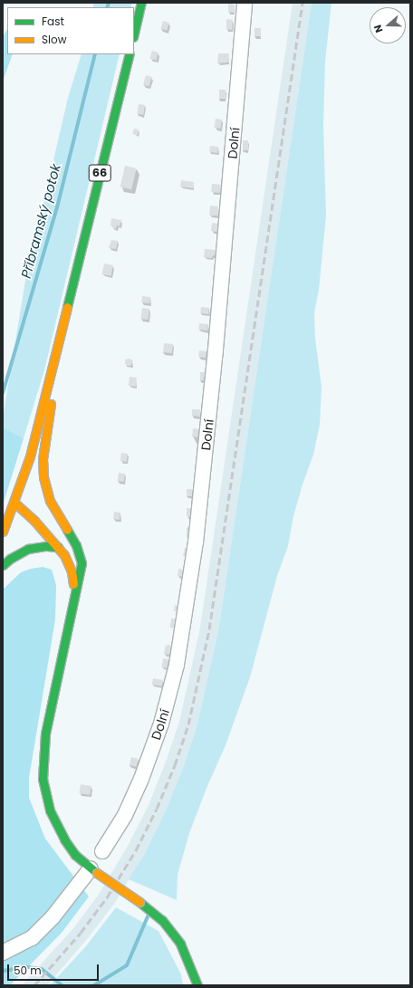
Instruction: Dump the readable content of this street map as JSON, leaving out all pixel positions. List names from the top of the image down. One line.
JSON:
{"streets":{"street":["Dolní","66"]},"water":["Příbramský potok"],"legend":["Fast","Slow"],"scale_bar":"50 m","north":"left"}
